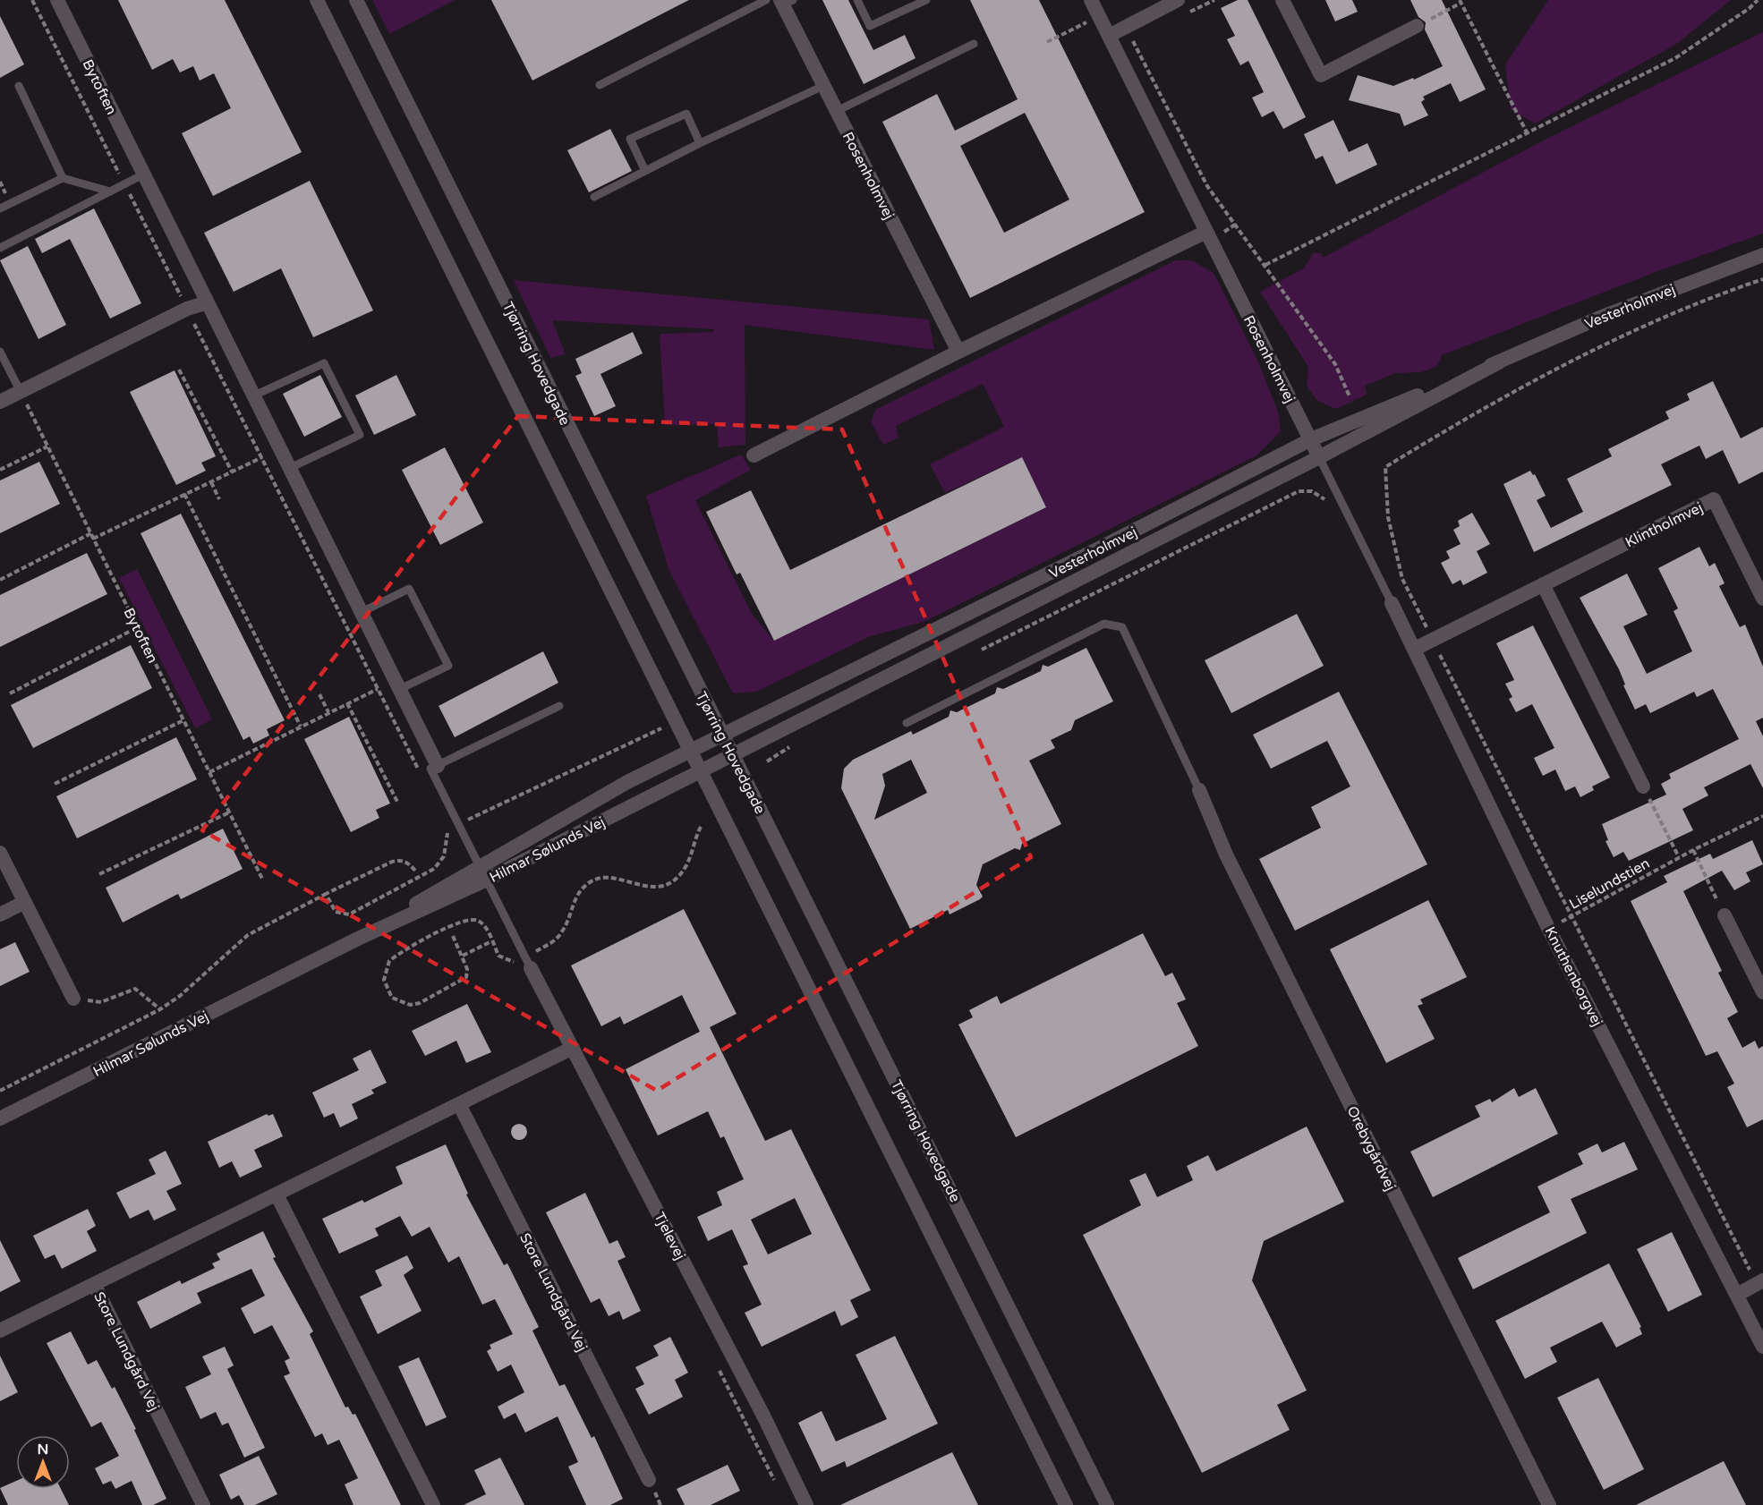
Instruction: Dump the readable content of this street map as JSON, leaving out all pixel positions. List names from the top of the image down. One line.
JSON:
{"streets":{"street":["Bytoften","Rosenholmvej","Vesterholmvej","Tjørring Hovedgade","Klintholmvej","Hilmar Sølunds Vej","Knuthenborgvej","Orebygårdvej","Tjelevej","Store Lundgård Vej"],"path":["Liselundstien"]},"crossings":[["Rosenholmvej","Vesterholmvej"],["Vesterholmvej","Tjørring Hovedgade"],["Vesterholmvej","Hilmar Sølunds Vej"],["Tjørring Hovedgade","Hilmar Sølunds Vej"],["Klintholmvej","Knuthenborgvej"],["Liselundstien","Knuthenborgvej"],["Tjelevej","Store Lundgård Vej"]],"north":"top"}
